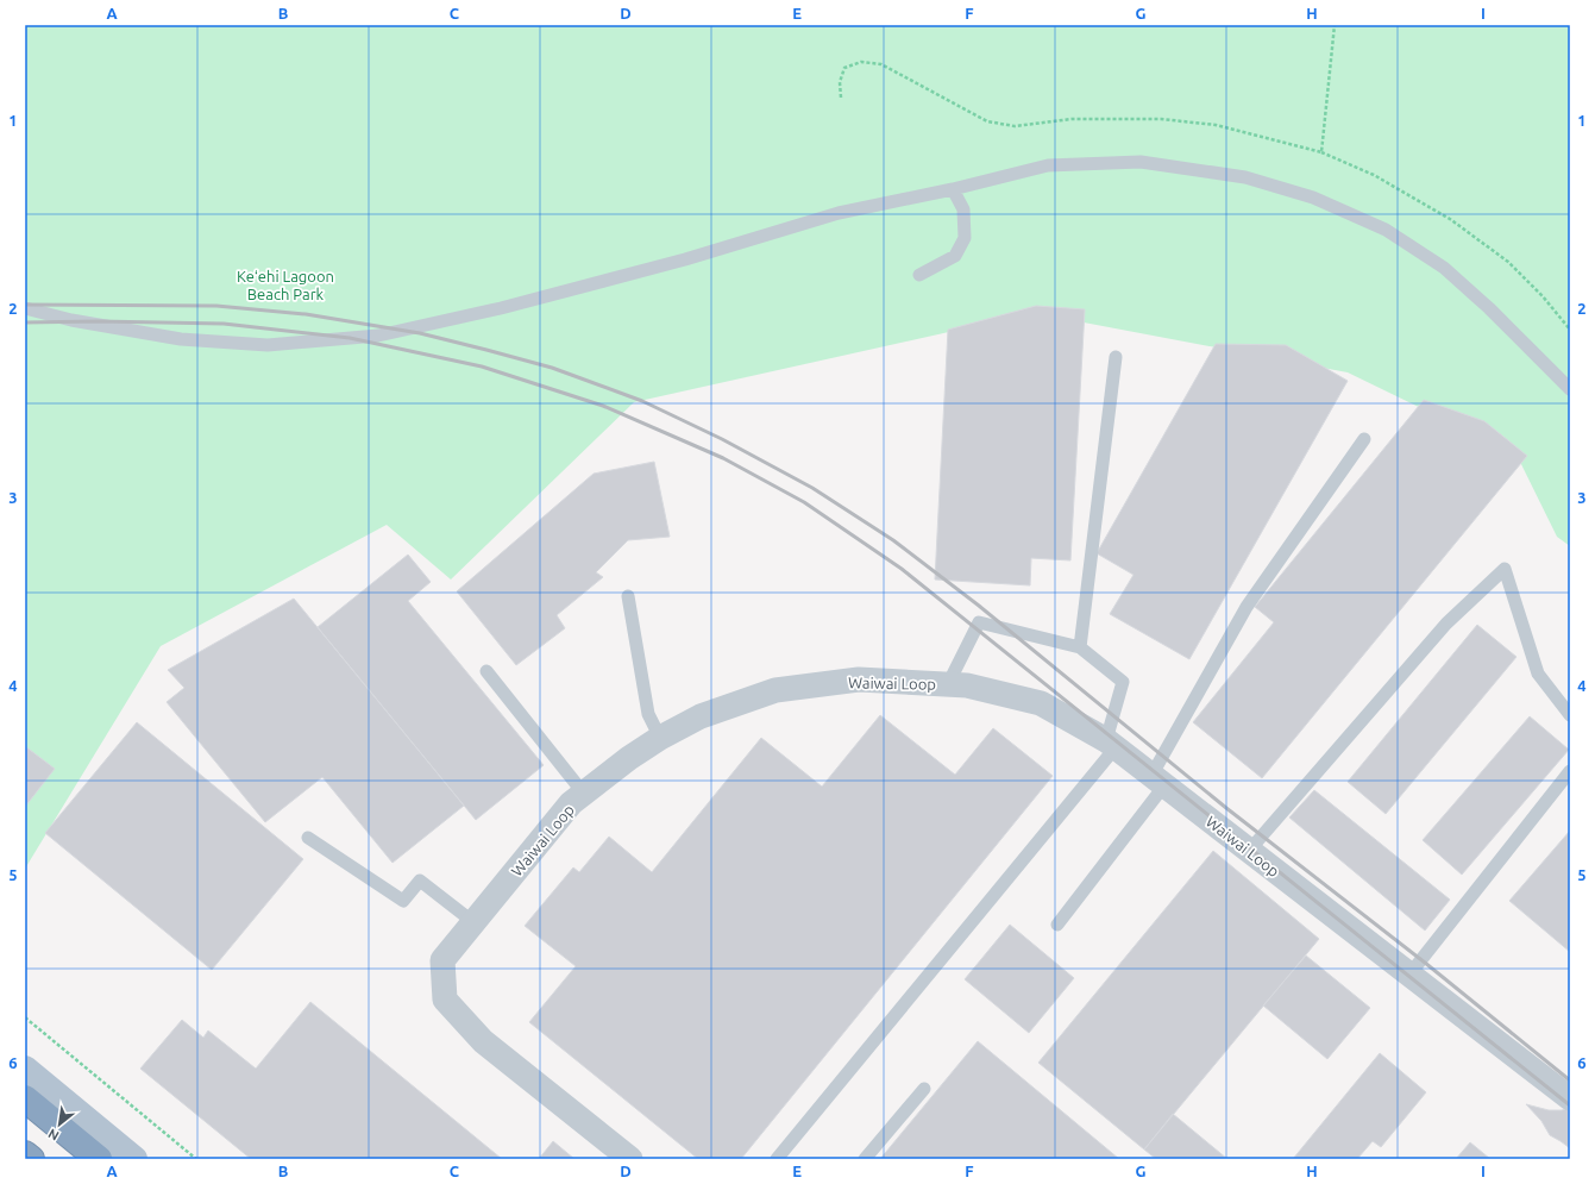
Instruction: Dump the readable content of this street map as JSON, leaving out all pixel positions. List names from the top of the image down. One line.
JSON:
{"streets":{"street":["Waiwai Loop"]},"parks":["Keʻehi Lagoon Beach Park"],"north":"bottom left","grid":{"columns":["A","B","C","D","E","F","G","H","I"],"rows":["1","2","3","4","5","6"]}}
